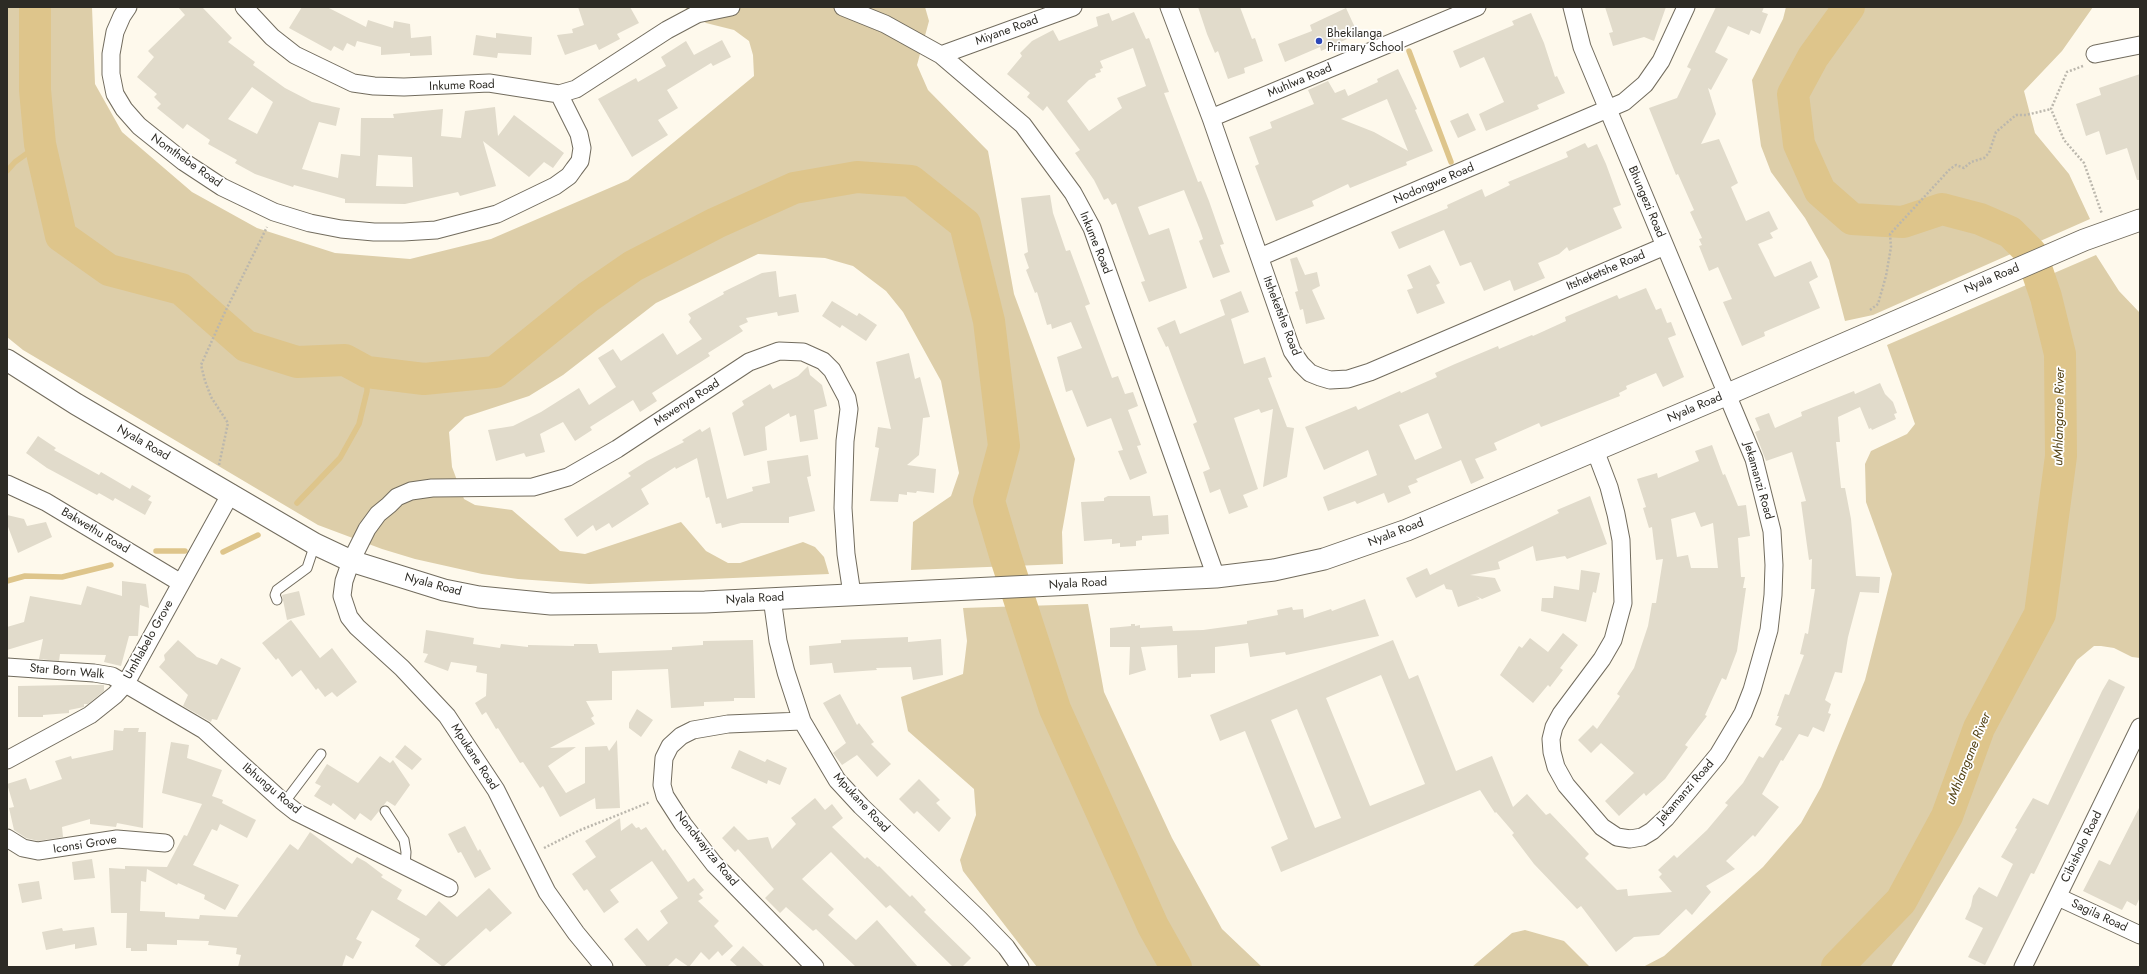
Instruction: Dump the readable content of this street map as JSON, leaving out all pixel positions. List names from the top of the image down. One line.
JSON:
{"streets":{"street":["Miyane Road","Muhlwa Road","Inkume Road","Nomthebe Road","Nodongwe Road","Bhungezi Road","Itsheketshe Road","Nyala Road","Mswenya Road","Jekamanzi Road","Bakwethu Road","Umhlabelo Grove","Star Born Walk","Mpukane Road","Ibhungu Road","Iconsi Grove","Cibisholo Road","Nondwayiza Road","Sagila Road"]},"crossings":[["Miyane Road","Inkume Road"],["Muhlwa Road","Itsheketshe Road"],["Inkume Road","Nomthebe Road"],["Inkume Road","Nyala Road"],["Nodongwe Road","Bhungezi Road"],["Nodongwe Road","Itsheketshe Road"],["Bhungezi Road","Itsheketshe Road"],["Bhungezi Road","Nyala Road"],["Bhungezi Road","Jekamanzi Road"],["Nyala Road","Mswenya Road"],["Nyala Road","Jekamanzi Road"],["Nyala Road","Umhlabelo Grove"],["Nyala Road","Mpukane Road"],["Mswenya Road","Mpukane Road"],["Bakwethu Road","Umhlabelo Grove"],["Umhlabelo Grove","Star Born Walk"],["Umhlabelo Grove","Ibhungu Road"],["Star Born Walk","Ibhungu Road"],["Mpukane Road","Nondwayiza Road"],["Cibisholo Road","Sagila Road"]],"water":["uMhlangane River"],"places":["Bhekilanga Primary School"]}
